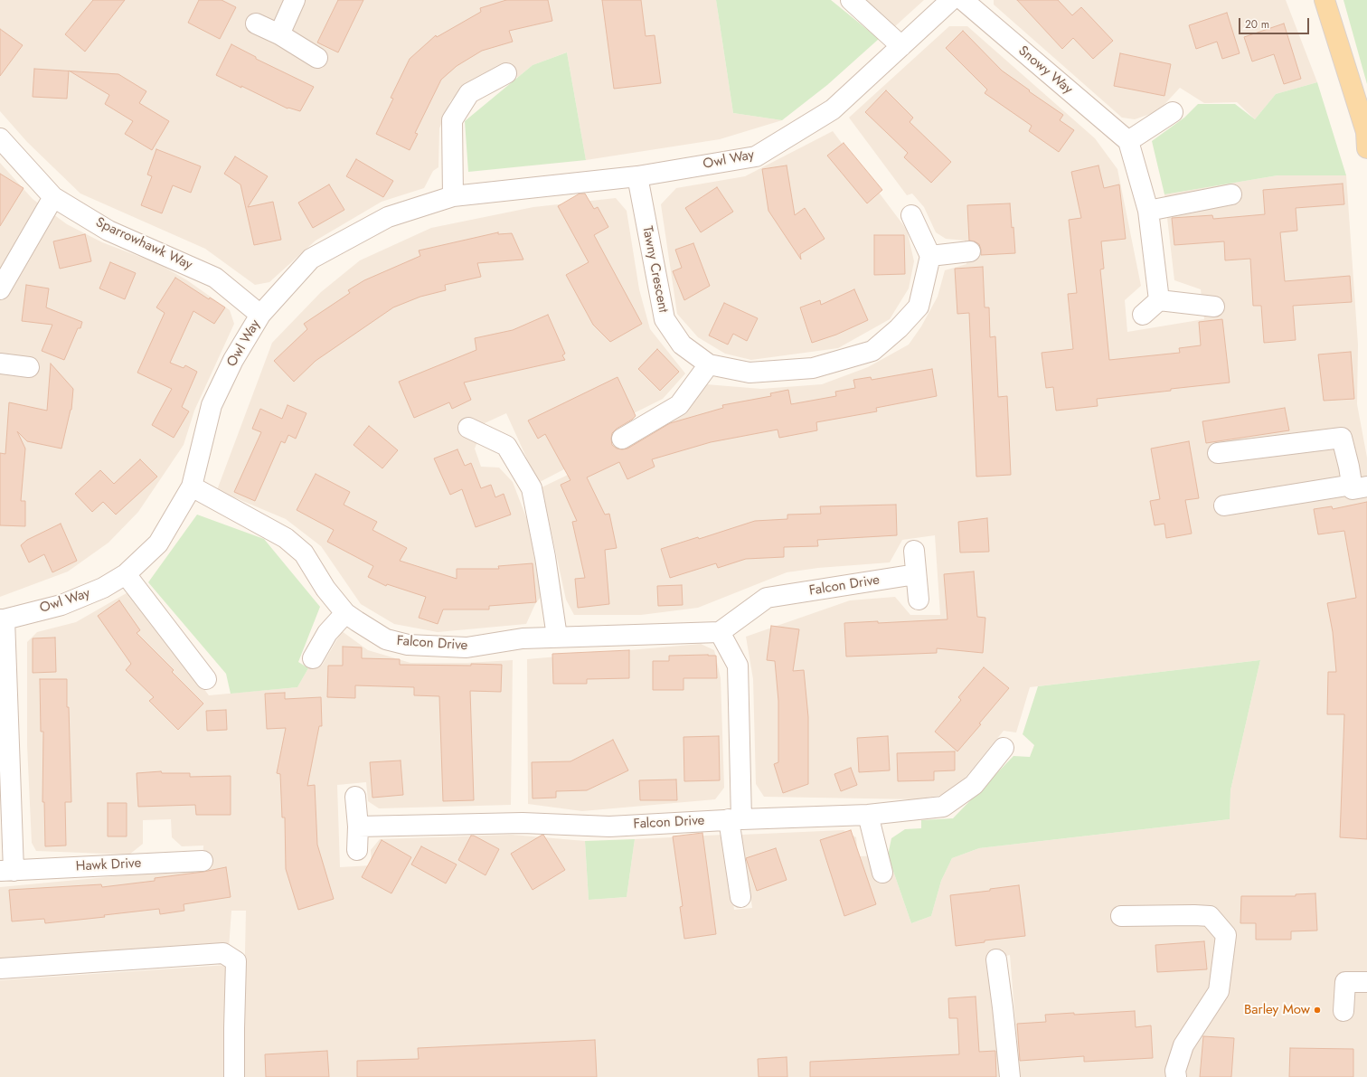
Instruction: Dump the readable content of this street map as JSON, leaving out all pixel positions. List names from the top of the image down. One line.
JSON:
{"streets":{"street":["Snowy Way","Owl Way","Sparrowhawk Way","Tawny Crescent","Falcon Drive","Hawk Drive"]},"crossings":[["Owl Way","Sparrowhawk Way"],["Owl Way","Tawny Crescent"],["Owl Way","Falcon Drive"],["Owl Way","Hawk Drive"]],"places":["Barley Mow"],"scale_bar":"20 m"}
